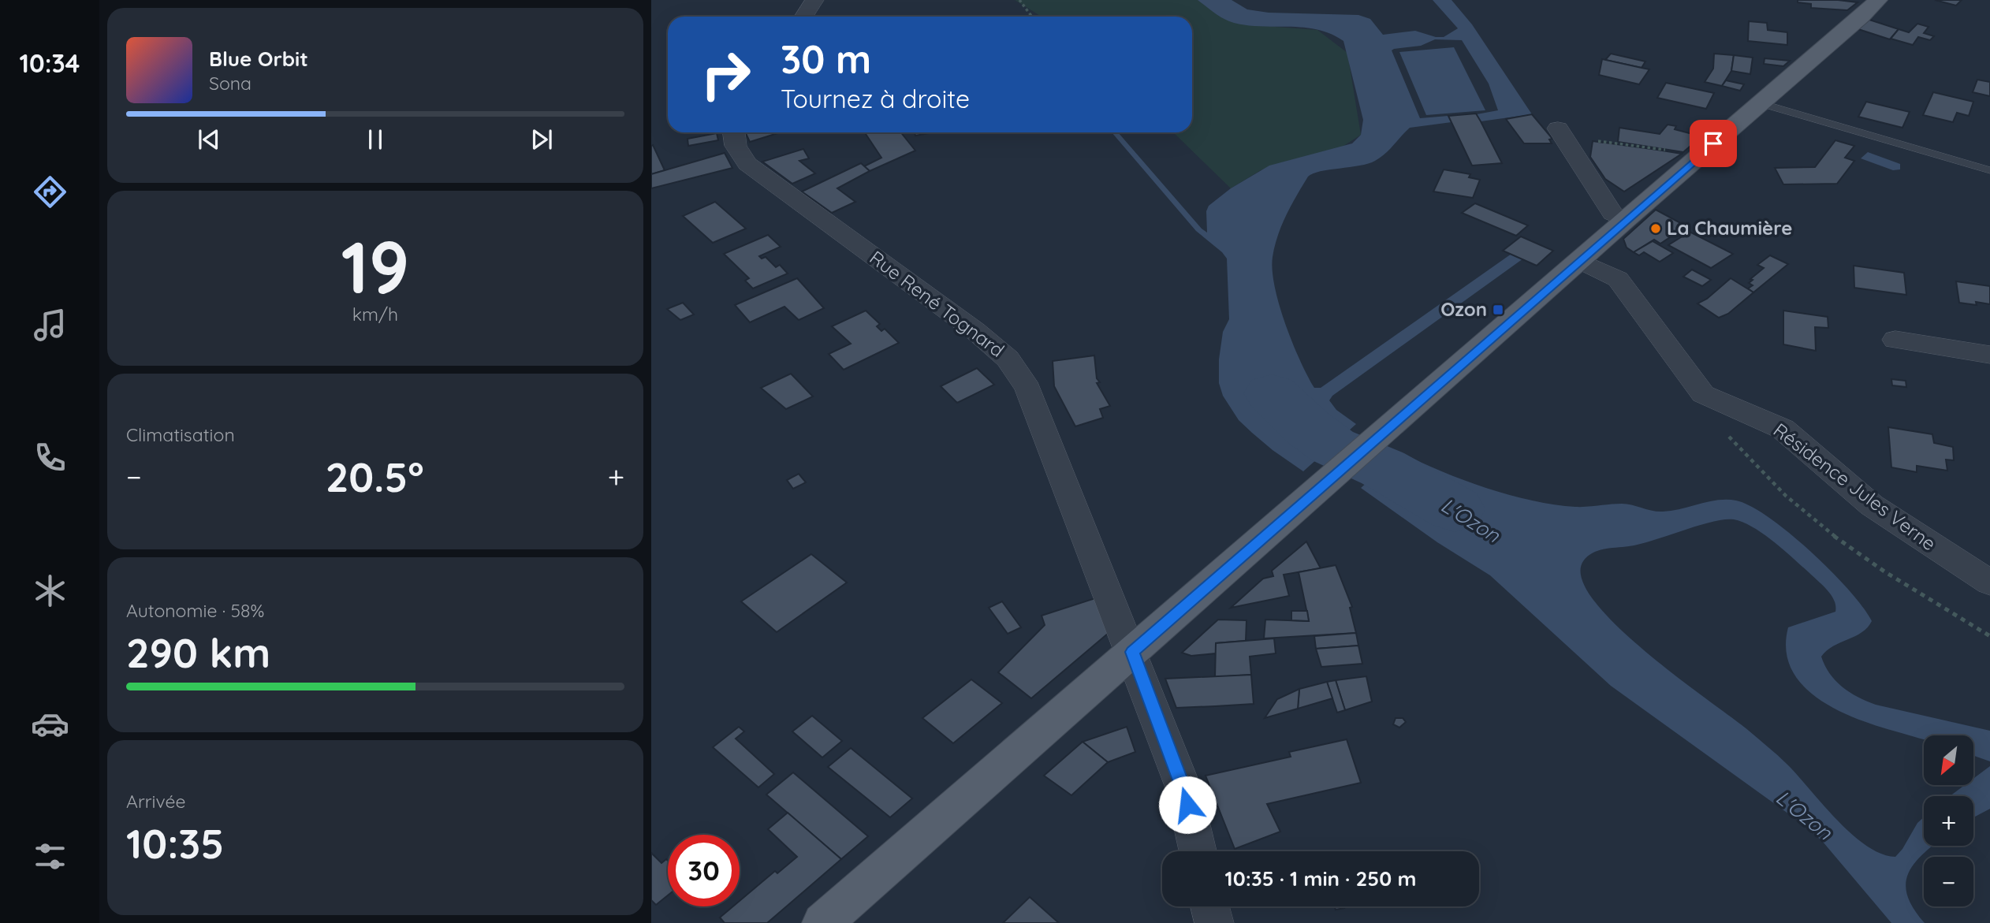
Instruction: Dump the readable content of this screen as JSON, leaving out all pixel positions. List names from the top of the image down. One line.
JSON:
{"streets":{"street":["Rue René Tognard","Résidence Jules Verne"]},"water":["L'Ozon"],"places":{"other":["La Chaumière"],"transit":["Ozon"]},"north":"bottom left","page":{"tabs":"10:34","turn":["30 m","Tournez à droite"],"song":["Blue Orbit","Sona"],"tile":[["19","km/h"],"Climatisation",["Autonomie · 58%","290 km"],["Arrivée","10:35"]],"heat":["−","20.5°","+"],"map_buttons":["+","−"],"limit":"30","trip":"10:35 · 1 min · 250 m"}}
